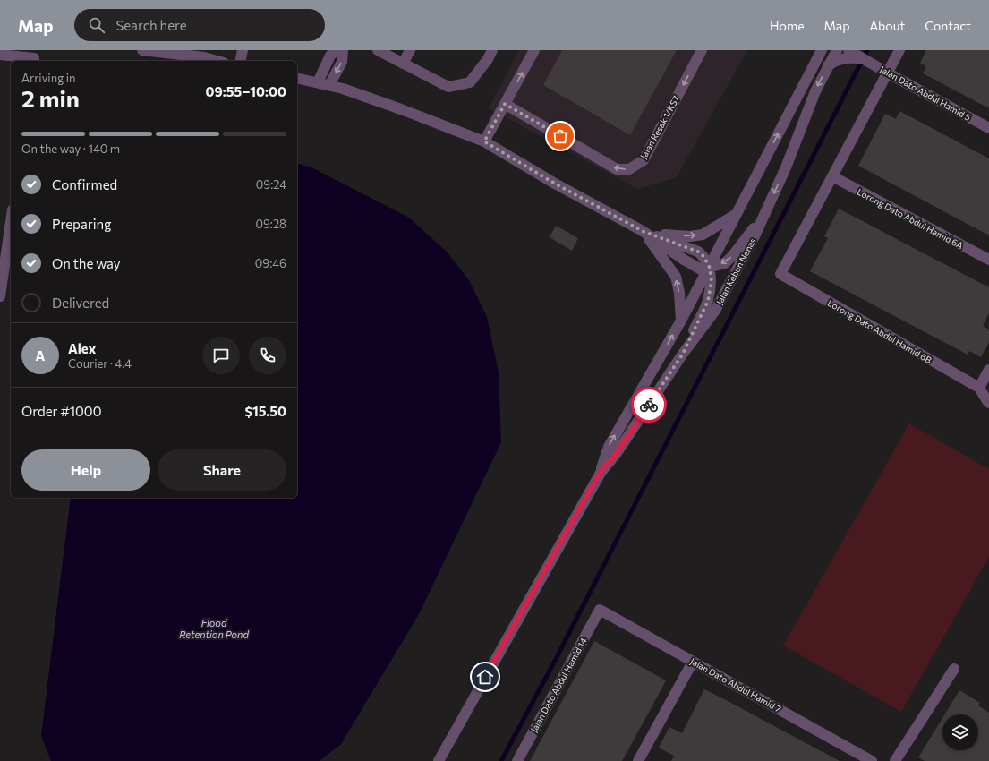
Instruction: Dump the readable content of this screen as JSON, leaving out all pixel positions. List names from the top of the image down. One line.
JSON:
{"streets":{"street":["Jalan Dato Abdul Hamid 5","Jalan Resak 1/KS7","Lorong Dato Abdul Hamid 6A","Jalan Kebun Nenas","Lorong Dato Abdul Hamid 6B","Jalan Dato Abdul Hamid 14","Jalan Dato Abdul Hamid 7"]},"crossings":[["Jalan Dato Abdul Hamid 5","Jalan Kebun Nenas"],["Lorong Dato Abdul Hamid 6A","Lorong Dato Abdul Hamid 6B"],["Jalan Dato Abdul Hamid 14","Jalan Dato Abdul Hamid 7"]],"water":["Flood Retention Pond"],"page":{"header":"Map","search":"Search here","nav":["Home","Map","About","Contact"],"heading":["2 min","Arriving in","09:55–10:00"],"panel":["Alex","Courier · 4.4","Order #1000","$15.50"],"bar":"On the way · 140 m","list":[["Confirmed","09:24"],["Preparing","09:28"],["On the way","09:46"],"Delivered"],"round":"A","buttons":["Help","Share"]}}
